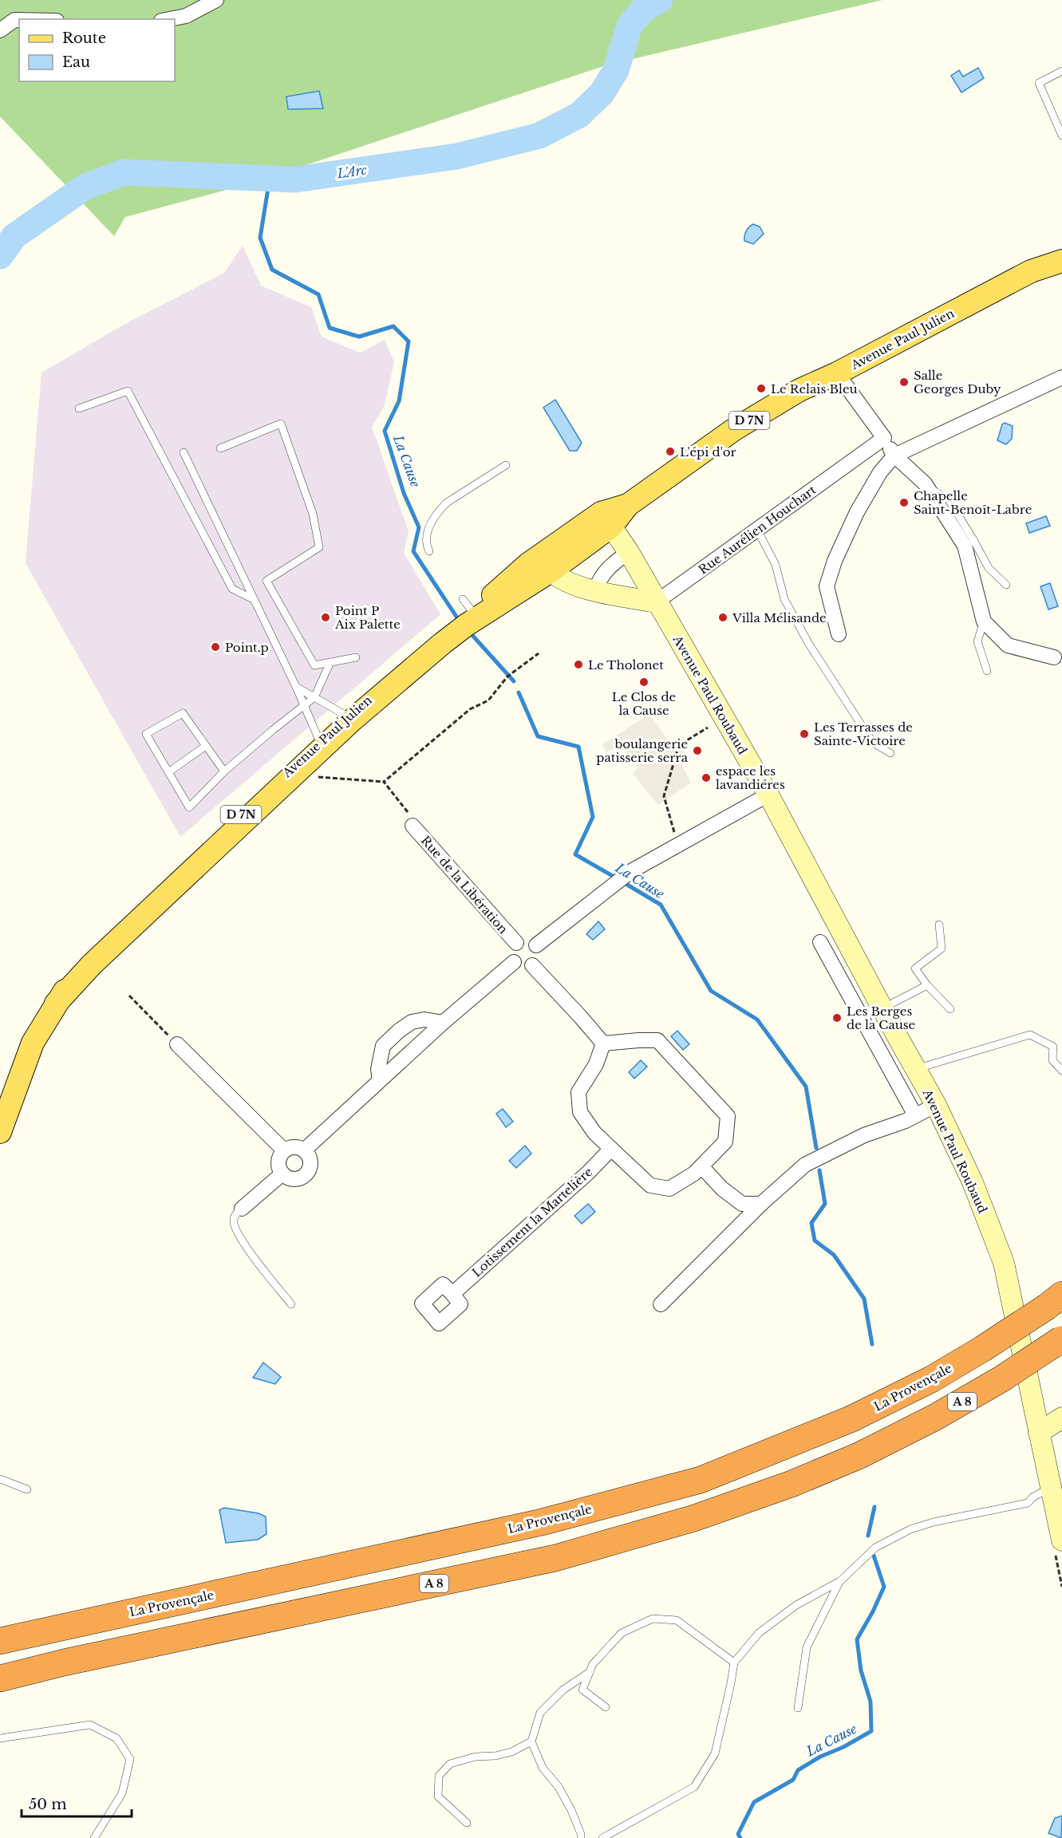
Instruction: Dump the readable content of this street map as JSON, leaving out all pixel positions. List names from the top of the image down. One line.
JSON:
{"streets":{"highway":["La Provençale","A 8"],"main road":["Avenue Paul Julien","D 7N"],"street":["Rue Aurélien Houchart","Avenue Paul Roubaud","Rue de la Libération","Lotissement la Martelière"]},"crossings":[["Avenue Paul Julien","Avenue Paul Roubaud"],["Rue Aurélien Houchart","Avenue Paul Roubaud"]],"water":["L'Arc","La Cause"],"places":["Salle Georges Duby","Le Relais Bleu","L'épi d'or","Chapelle Saint-Benoît-Labre","Point P Aix Palette","Villa Mélisande","Point.p","Le Tholonet","Le Clos de la Cause","Les Terrasses de Sainte-Victoire","boulangerie patisserie serra","espace les lavandiéres","Les Berges de la Cause"],"legend":["Route","Eau"],"scale_bar":"50 m"}
